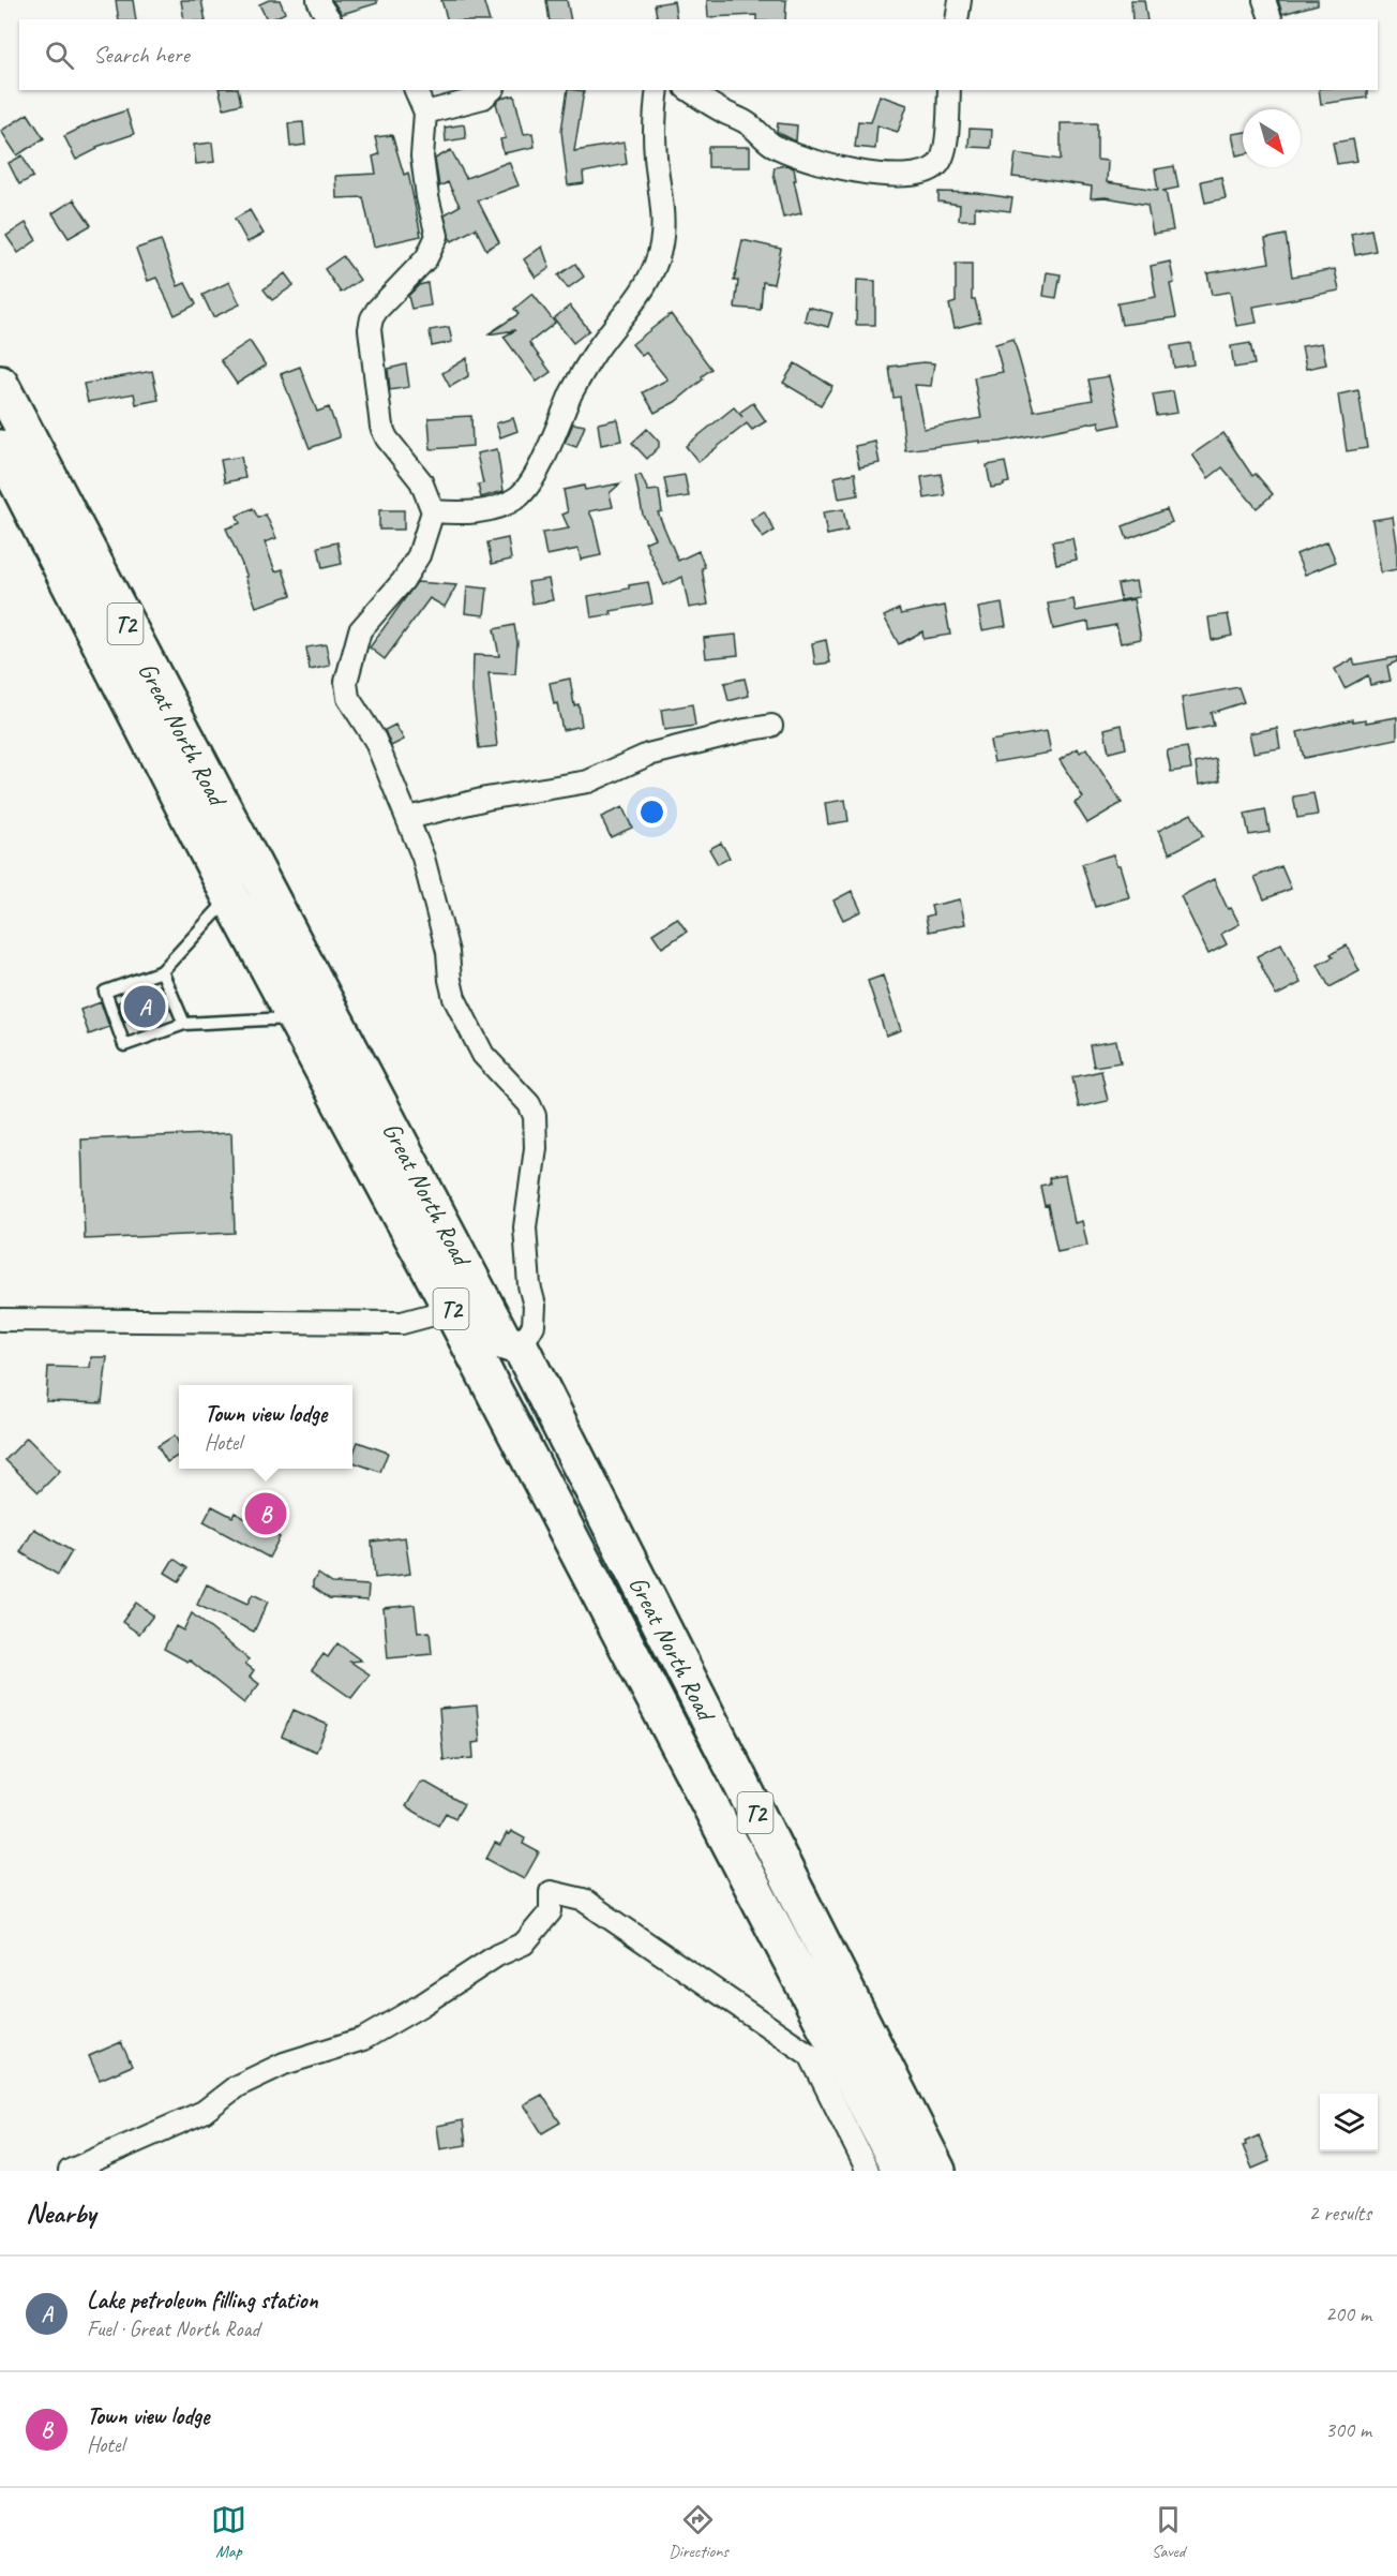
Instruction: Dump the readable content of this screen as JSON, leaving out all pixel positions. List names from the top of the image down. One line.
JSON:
{"streets":{"highway":["T2","Great North Road"]},"north":"bottom right","page":{"search":"Search here","pins":["A","B"],"popup":["Town view lodge","Hotel"],"heading":["Nearby","2 results"],"list":[{"mark":"A","name":"Lake petroleum filling station","note":"Fuel · Great North Road","value":"200 m"},{"mark":"B","name":"Town view lodge","note":"Hotel","value":"300 m"}],"nav":["Map","Directions","Saved"]}}
